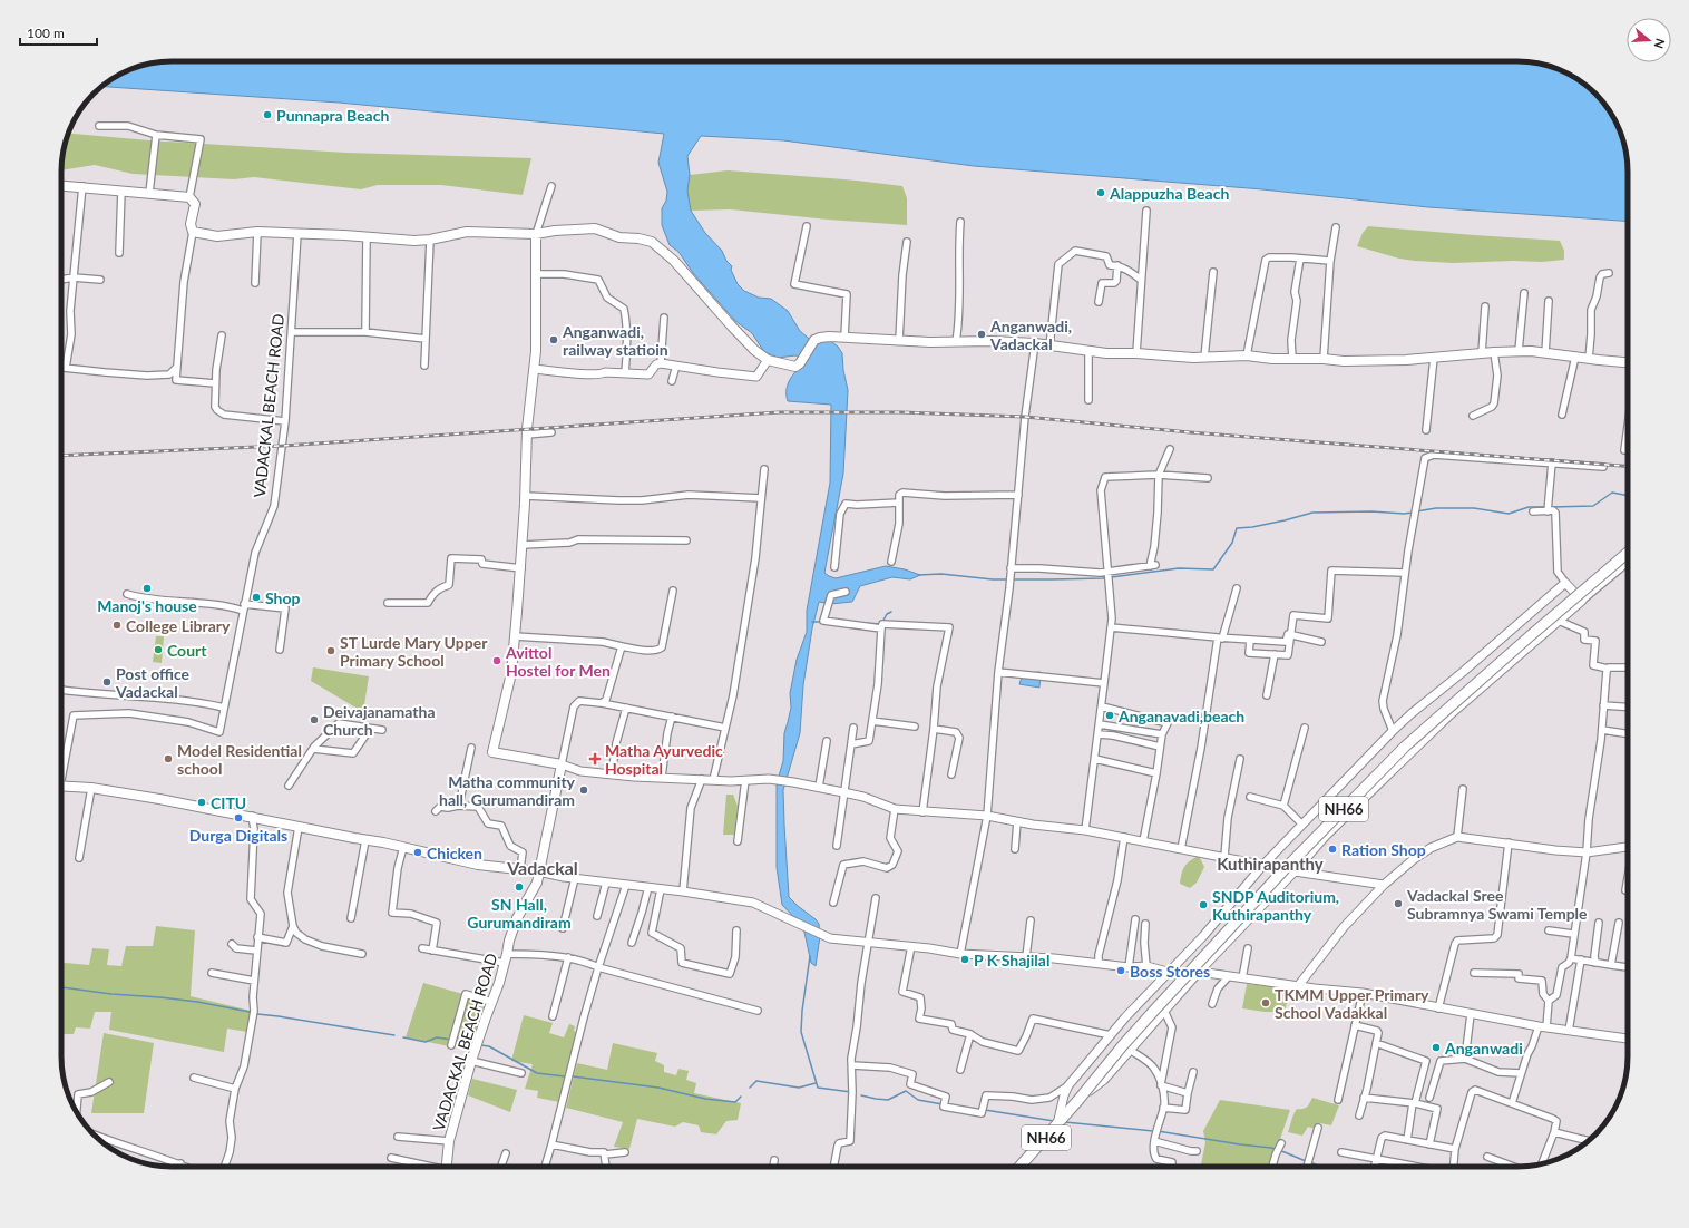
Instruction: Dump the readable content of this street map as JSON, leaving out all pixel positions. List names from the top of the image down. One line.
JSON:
{"streets":{"highway":["NH66"],"main road":["VADACKAL BEACH ROAD"]},"districts":["Kuthirapanthy","Vadackal"],"places":{"other":["Punnapra Beach","Alappuzha Beach","Anganwadi, Vadackal","Anganwadi, railway statioin","Manoj's house","Shop","College Library","Court","ST Lurde Mary Upper Primary School","Avittol Hostel for Men","Post office Vadackal","Anganavadi,beach","Deivajanamatha Church","Model Residential school","Matha community hall, Gurumandiram","CITU","Durga Digitals","Ration Shop","Chicken","SN Hall, Gurumandiram","Vadackal Sree Subramnya Swami Temple","SNDP Auditorium, Kuthirapanthy","P K Shajilal","Boss Stores","TKMM Upper Primary School Vadakkal","Anganwadi"],"health":["Matha Ayurvedic Hospital"]},"scale_bar":"100 m","north":"right"}
